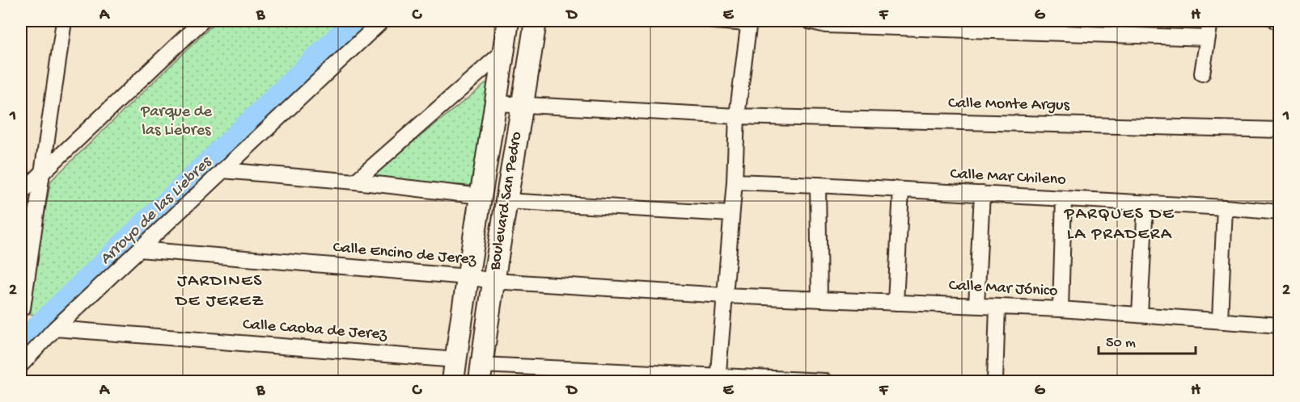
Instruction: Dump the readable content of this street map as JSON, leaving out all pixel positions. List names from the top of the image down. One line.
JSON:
{"streets":{"street":["Calle Monte Argus","Calle Mar Chileno","Boulevard San Pedro","Calle Encino de Jerez","Calle Mar Jónico","Calle Caoba de Jerez"]},"crossings":[["Calle Monte Argus","Boulevard San Pedro"],["Boulevard San Pedro","Calle Encino de Jerez"],["Boulevard San Pedro","Calle Caoba de Jerez"],["Calle Encino de Jerez","Calle Mar Jónico"]],"districts":["PARQUES DE LA PRADERA","JARDINES DE JEREZ"],"water":["Arroyo de las Liebres"],"parks":["Parque de las Liebres"],"scale_bar":"50 m","grid":{"columns":["A","B","C","D","E","F","G","H"],"rows":["1","2"]}}
